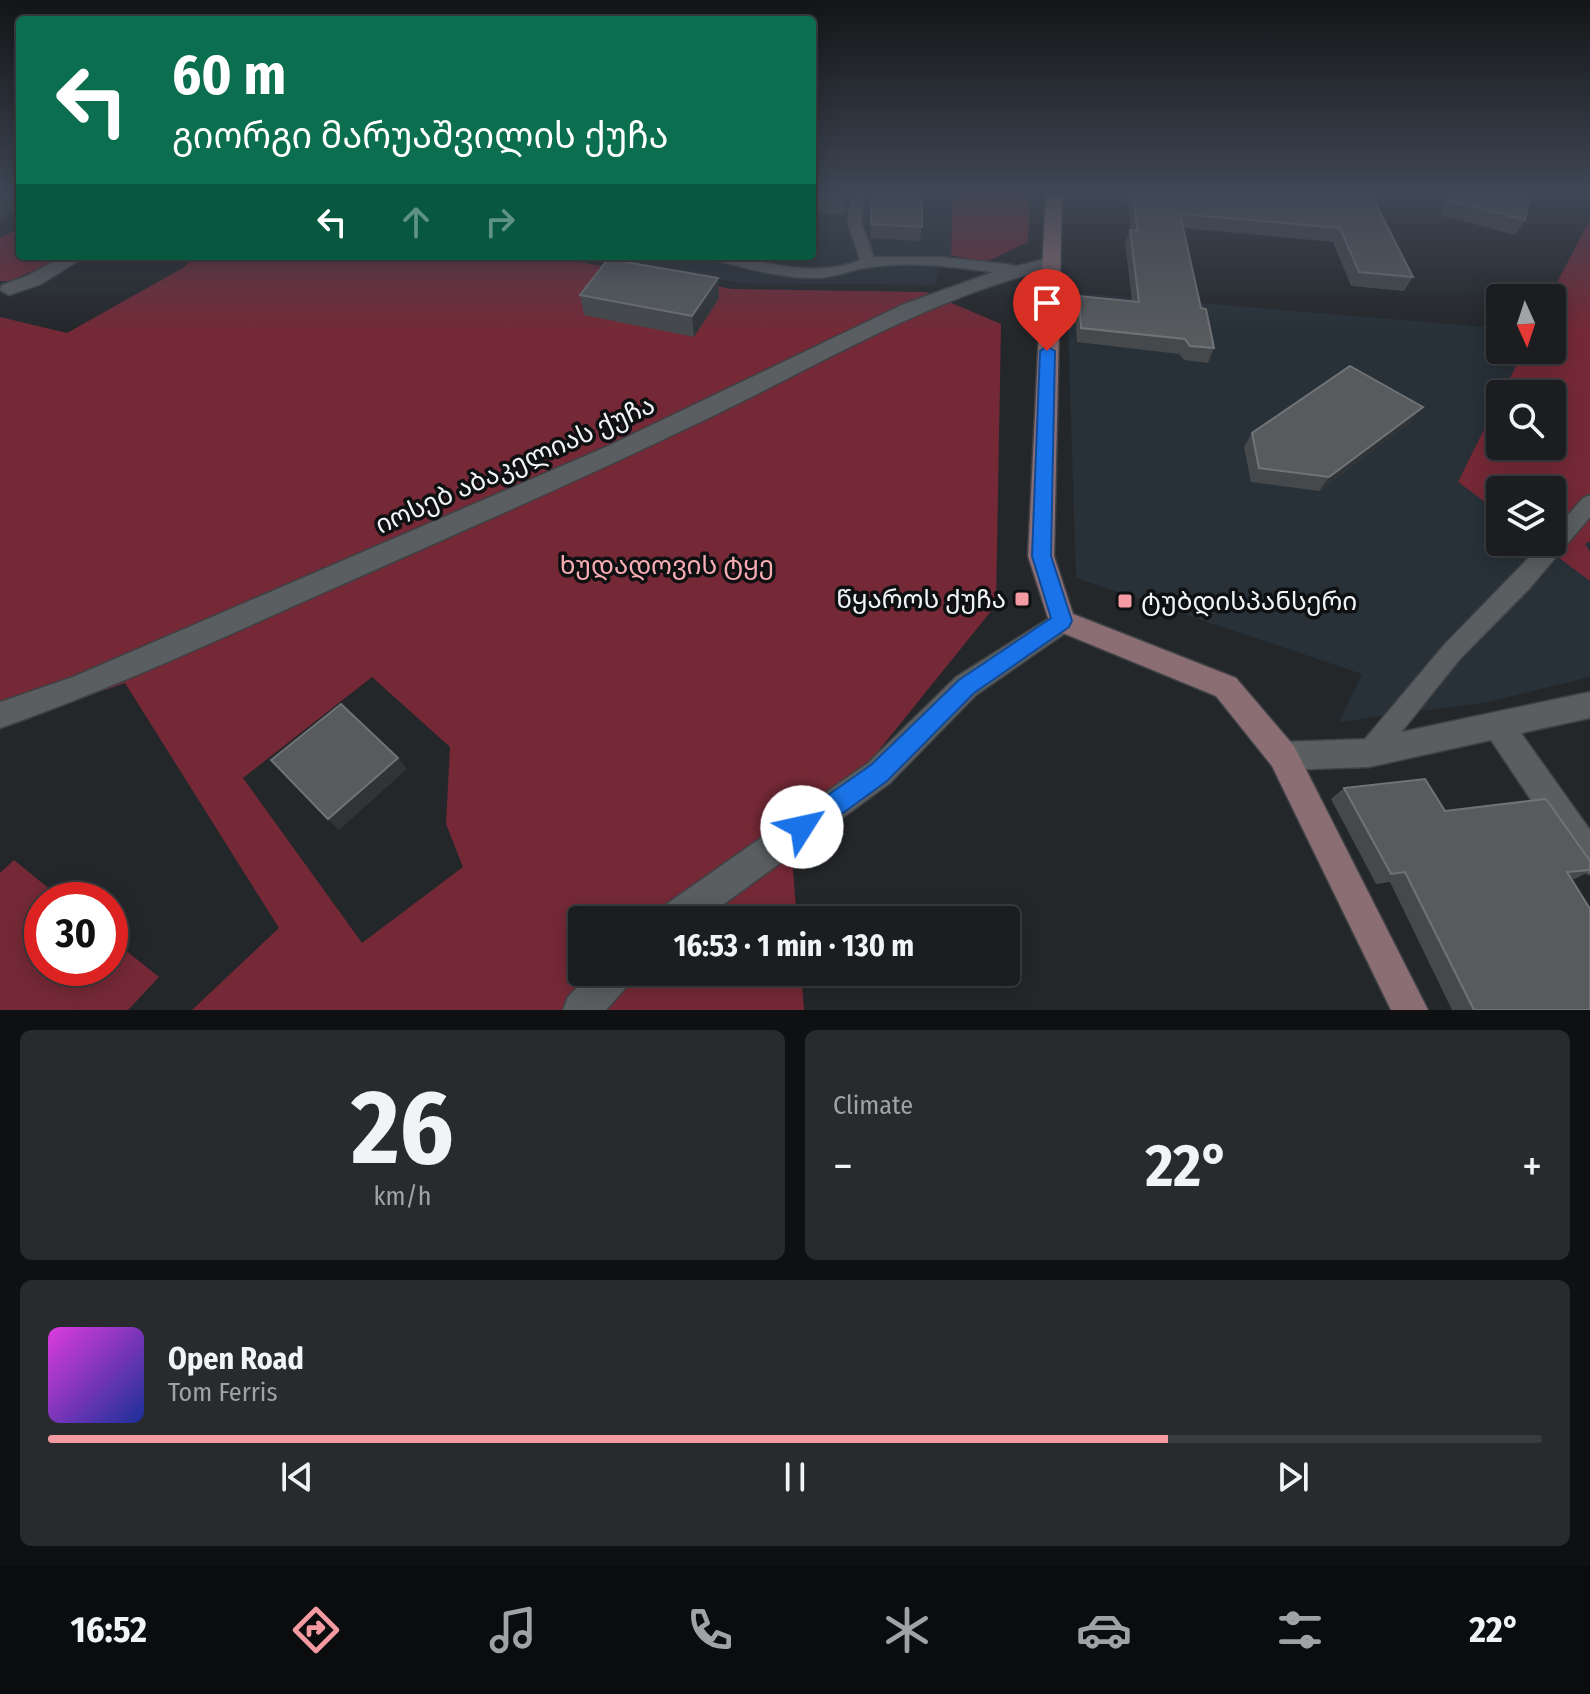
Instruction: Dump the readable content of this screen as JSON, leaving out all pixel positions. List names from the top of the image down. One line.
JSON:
{"streets":{"street":["იოსებ აბაკელიას ქუჩა"]},"parks":["ხუდადოვის ტყე"],"places":{"transit":["წყაროს ქუჩა","ტუბდისპანსერი"]},"north":"bottom","page":{"turn":["60 m","გიორგი მარუაშვილის ქუჩა"],"limit":"30","trip":"16:53 · 1 min · 130 m","tile":[["26","km/h"],"Climate"],"heat":["−","22°","+"],"song":["Open Road","Tom Ferris"],"tabs":["16:52","22°"]}}
